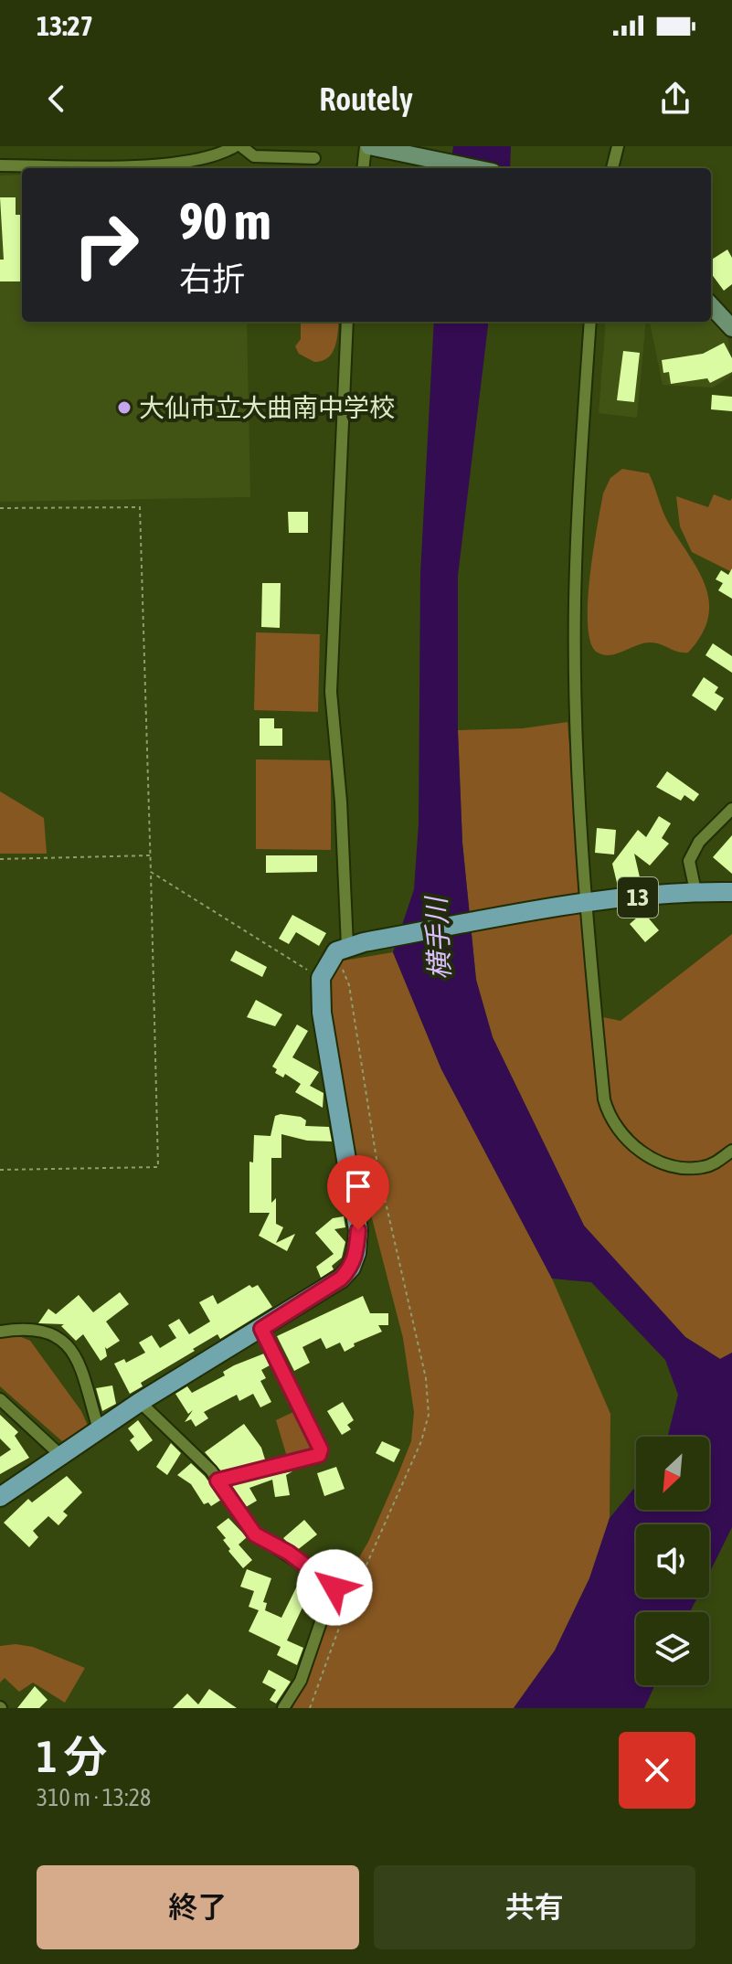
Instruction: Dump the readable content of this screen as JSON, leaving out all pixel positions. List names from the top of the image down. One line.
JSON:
{"streets":{"main road":["13"]},"water":["横手川"],"places":["大仙市立大曲南中学校"],"north":"bottom left","page":{"status":"13:27","header":"Routely","turn":["90 m","右折"],"heading":["1 分","310 m · 13:28"],"buttons":["終了","共有"]}}
